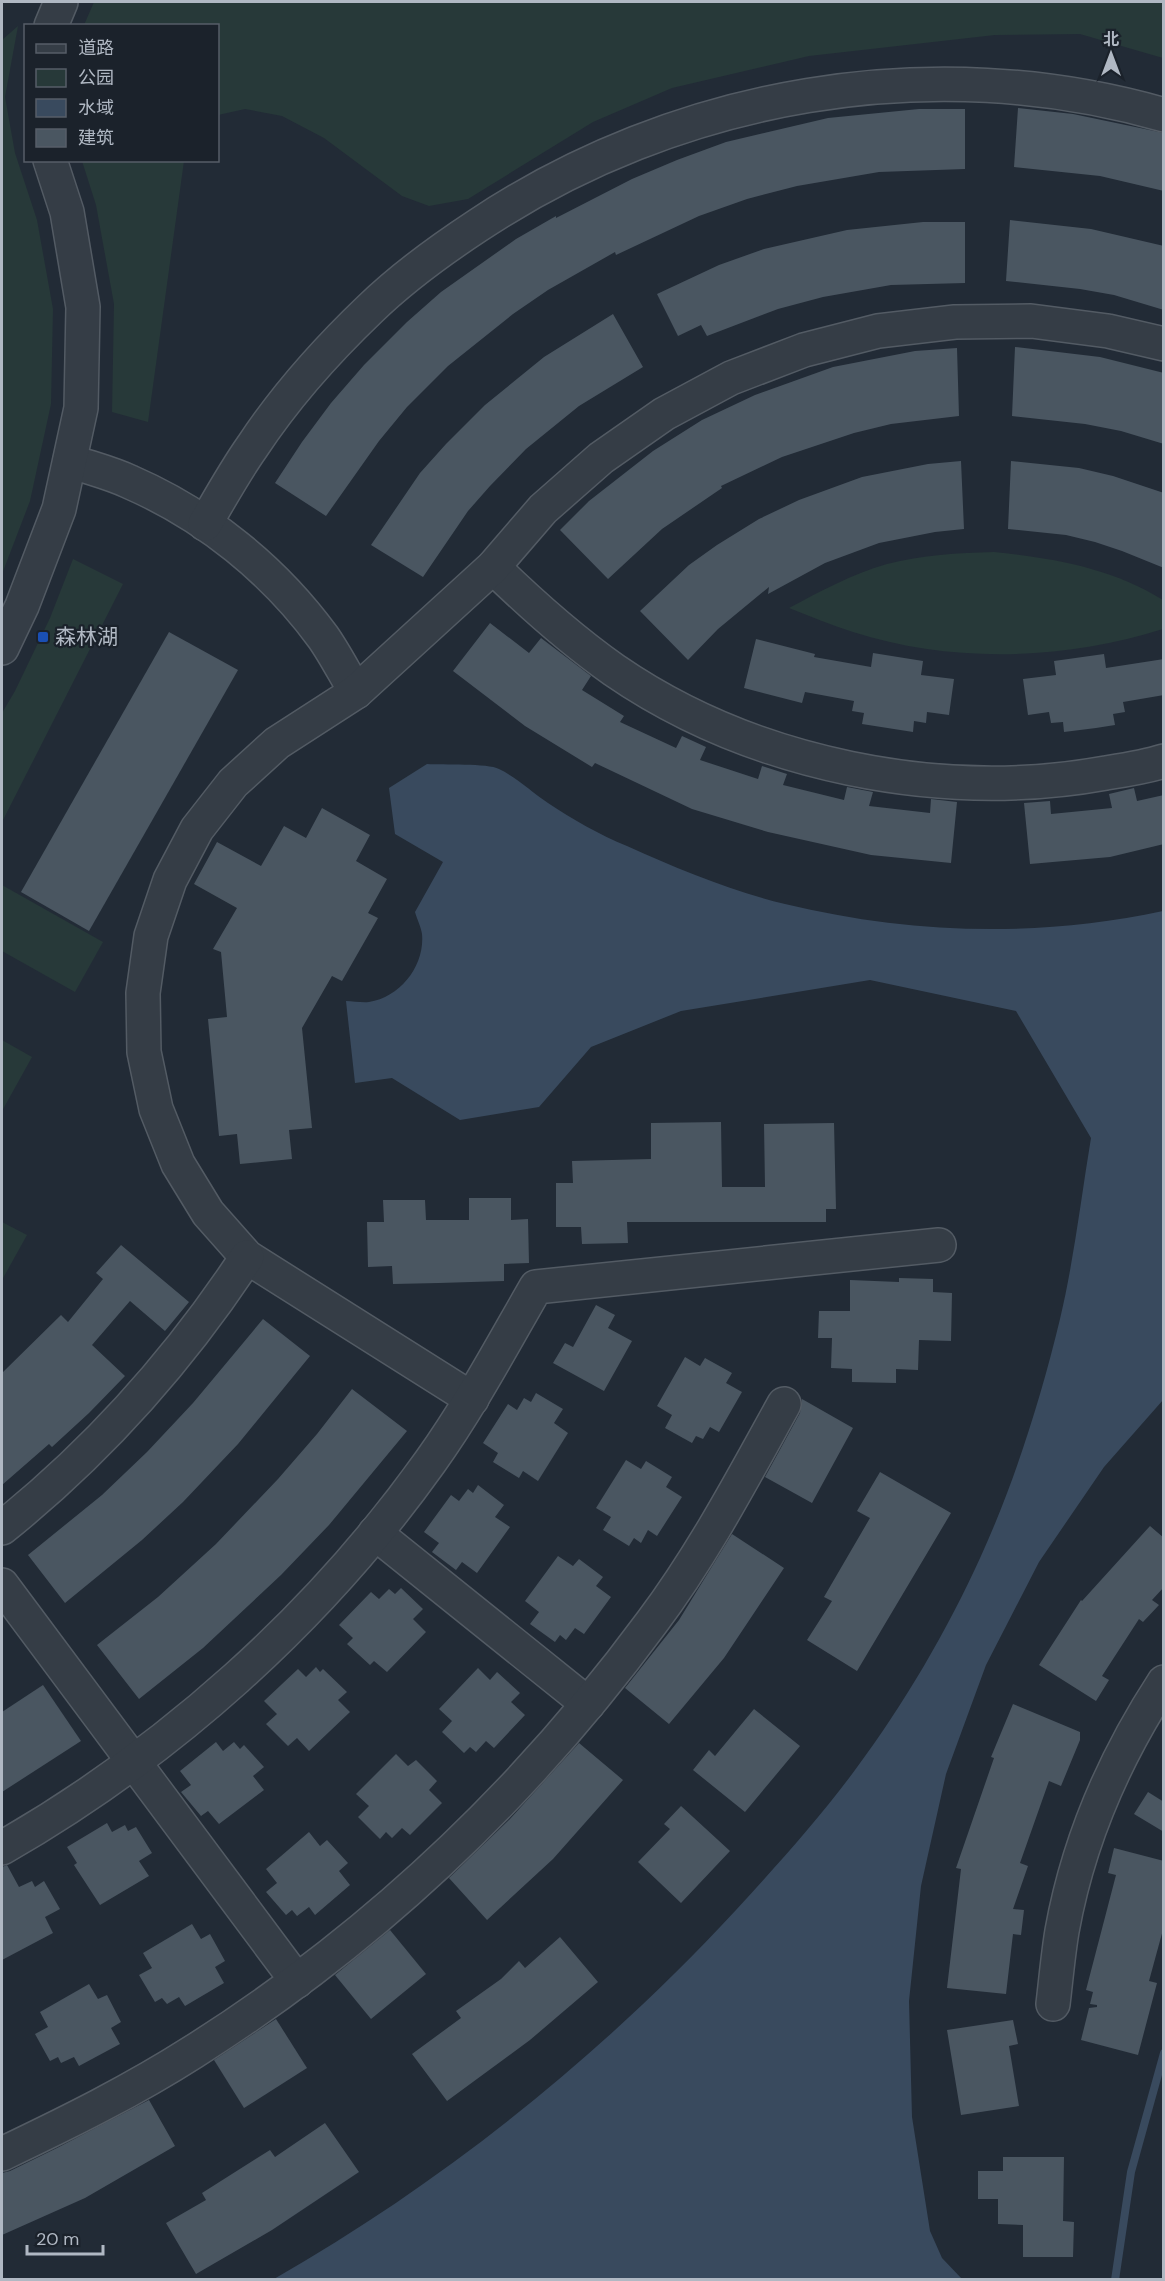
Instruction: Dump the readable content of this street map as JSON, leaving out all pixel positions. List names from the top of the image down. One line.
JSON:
{"places":{"transit":["森林湖"]},"legend":["道路","公园","水域","建筑"],"scale_bar":"20 m","north":"top"}
